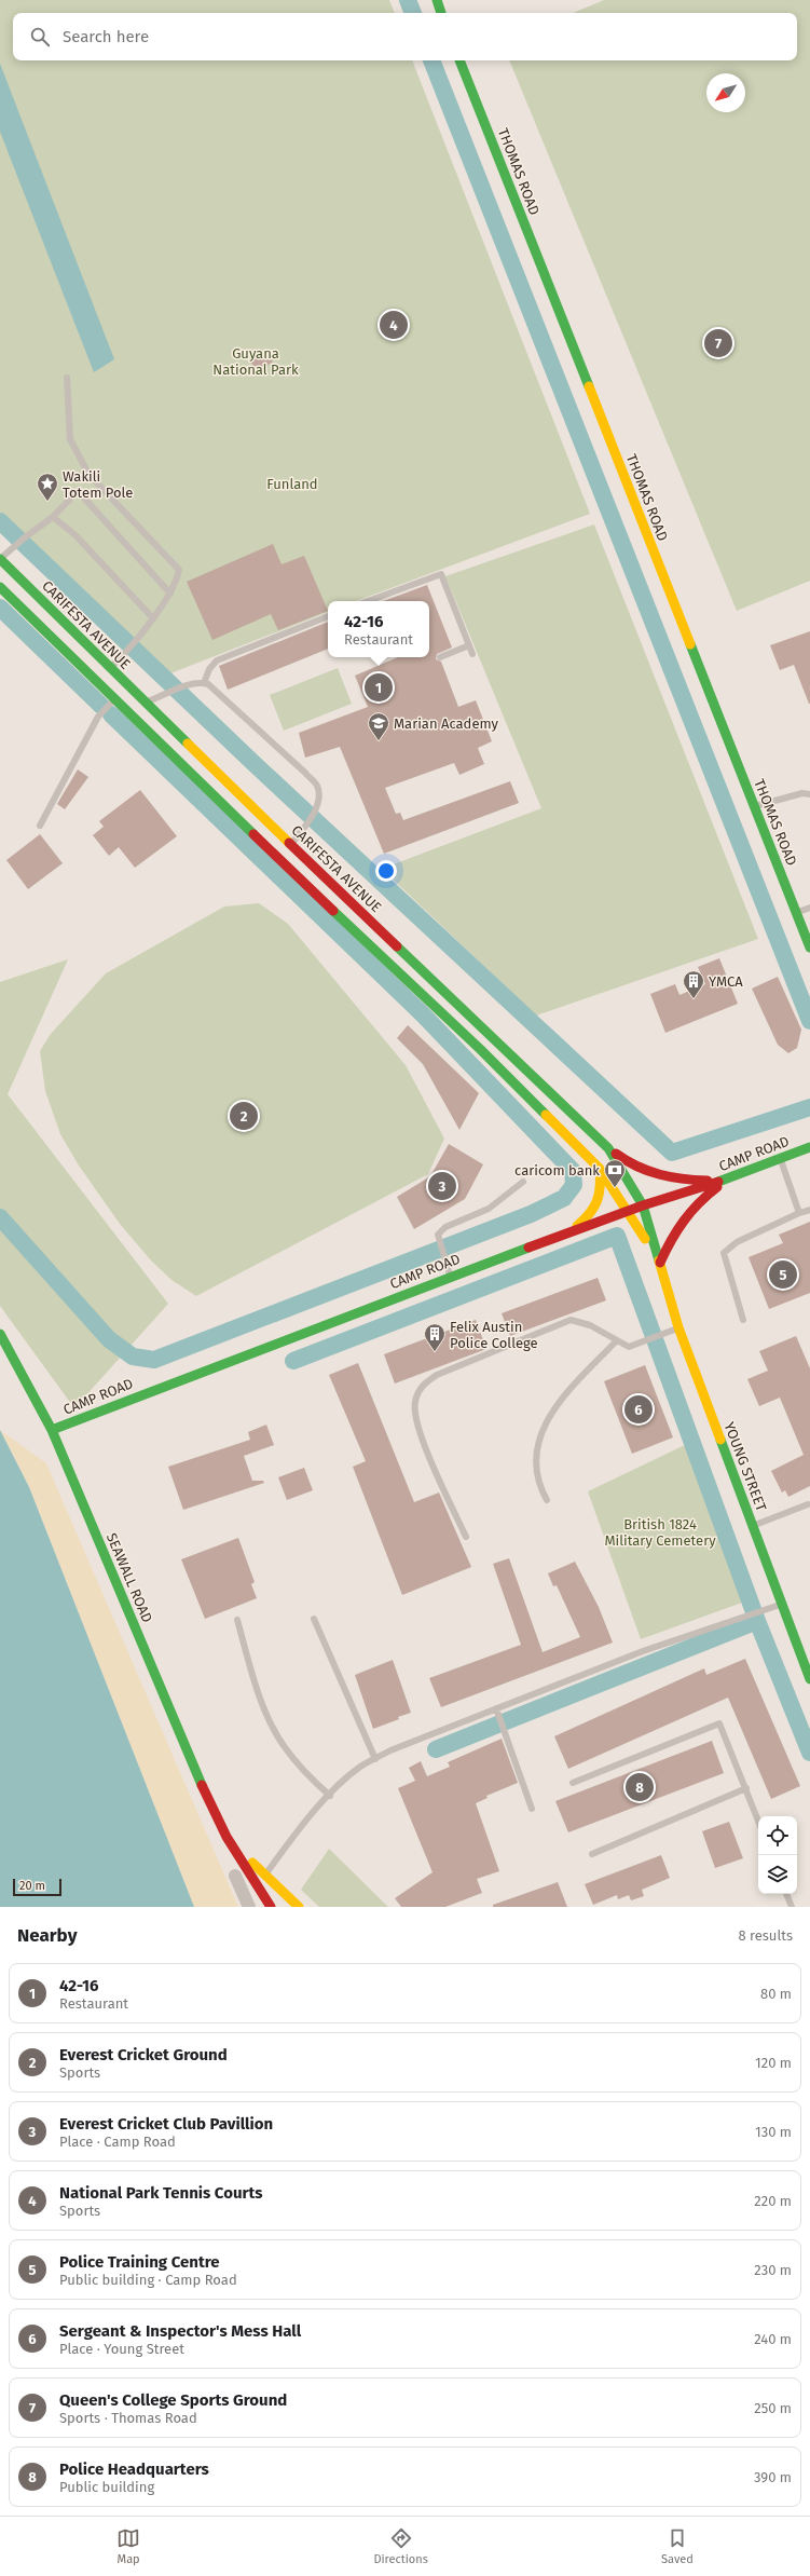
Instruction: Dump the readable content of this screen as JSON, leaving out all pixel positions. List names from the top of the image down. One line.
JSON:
{"streets":{"main road":["THOMAS ROAD","CARIFESTA AVENUE","CAMP ROAD","YOUNG STREET","SEAWALL ROAD"]},"crossings":[["CARIFESTA AVENUE","CAMP ROAD"],["CARIFESTA AVENUE","YOUNG STREET"],["CAMP ROAD","YOUNG STREET"],["CAMP ROAD","SEAWALL ROAD"]],"parks":["Guyana National Park","Funland","British 1824 Military Cemetery"],"places":{"place":["Wakili Totem Pole"],"school or university":["Marian Academy"],"building":["YMCA","Felix Austin Police College"],"bank":["caricom bank"]},"scale_bar":"20 m","north":"bottom left","page":{"search":"Search here","pins":["4","7","1","2","3","5","6","8"],"popup":["42-16","Restaurant"],"scale":"20 m","heading":["Nearby","8 results"],"list":[{"mark":"1","name":"42-16","note":"Restaurant","value":"80 m"},{"mark":"2","name":"Everest Cricket Ground","note":"Sports","value":"120 m"},{"mark":"3","name":"Everest Cricket Club Pavillion","note":"Place · Camp Road","value":"130 m"},{"mark":"4","name":"National Park Tennis Courts","note":"Sports","value":"220 m"},{"mark":"5","name":"Police Training Centre","note":"Public building · Camp Road","value":"230 m"},{"mark":"6","name":"Sergeant & Inspector's Mess Hall","note":"Place · Young Street","value":"240 m"},{"mark":"7","name":"Queen's College Sports Ground","note":"Sports · Thomas Road","value":"250 m"},{"mark":"8","name":"Police Headquarters","note":"Public building","value":"390 m"}],"nav":["Map","Directions","Saved"]}}
